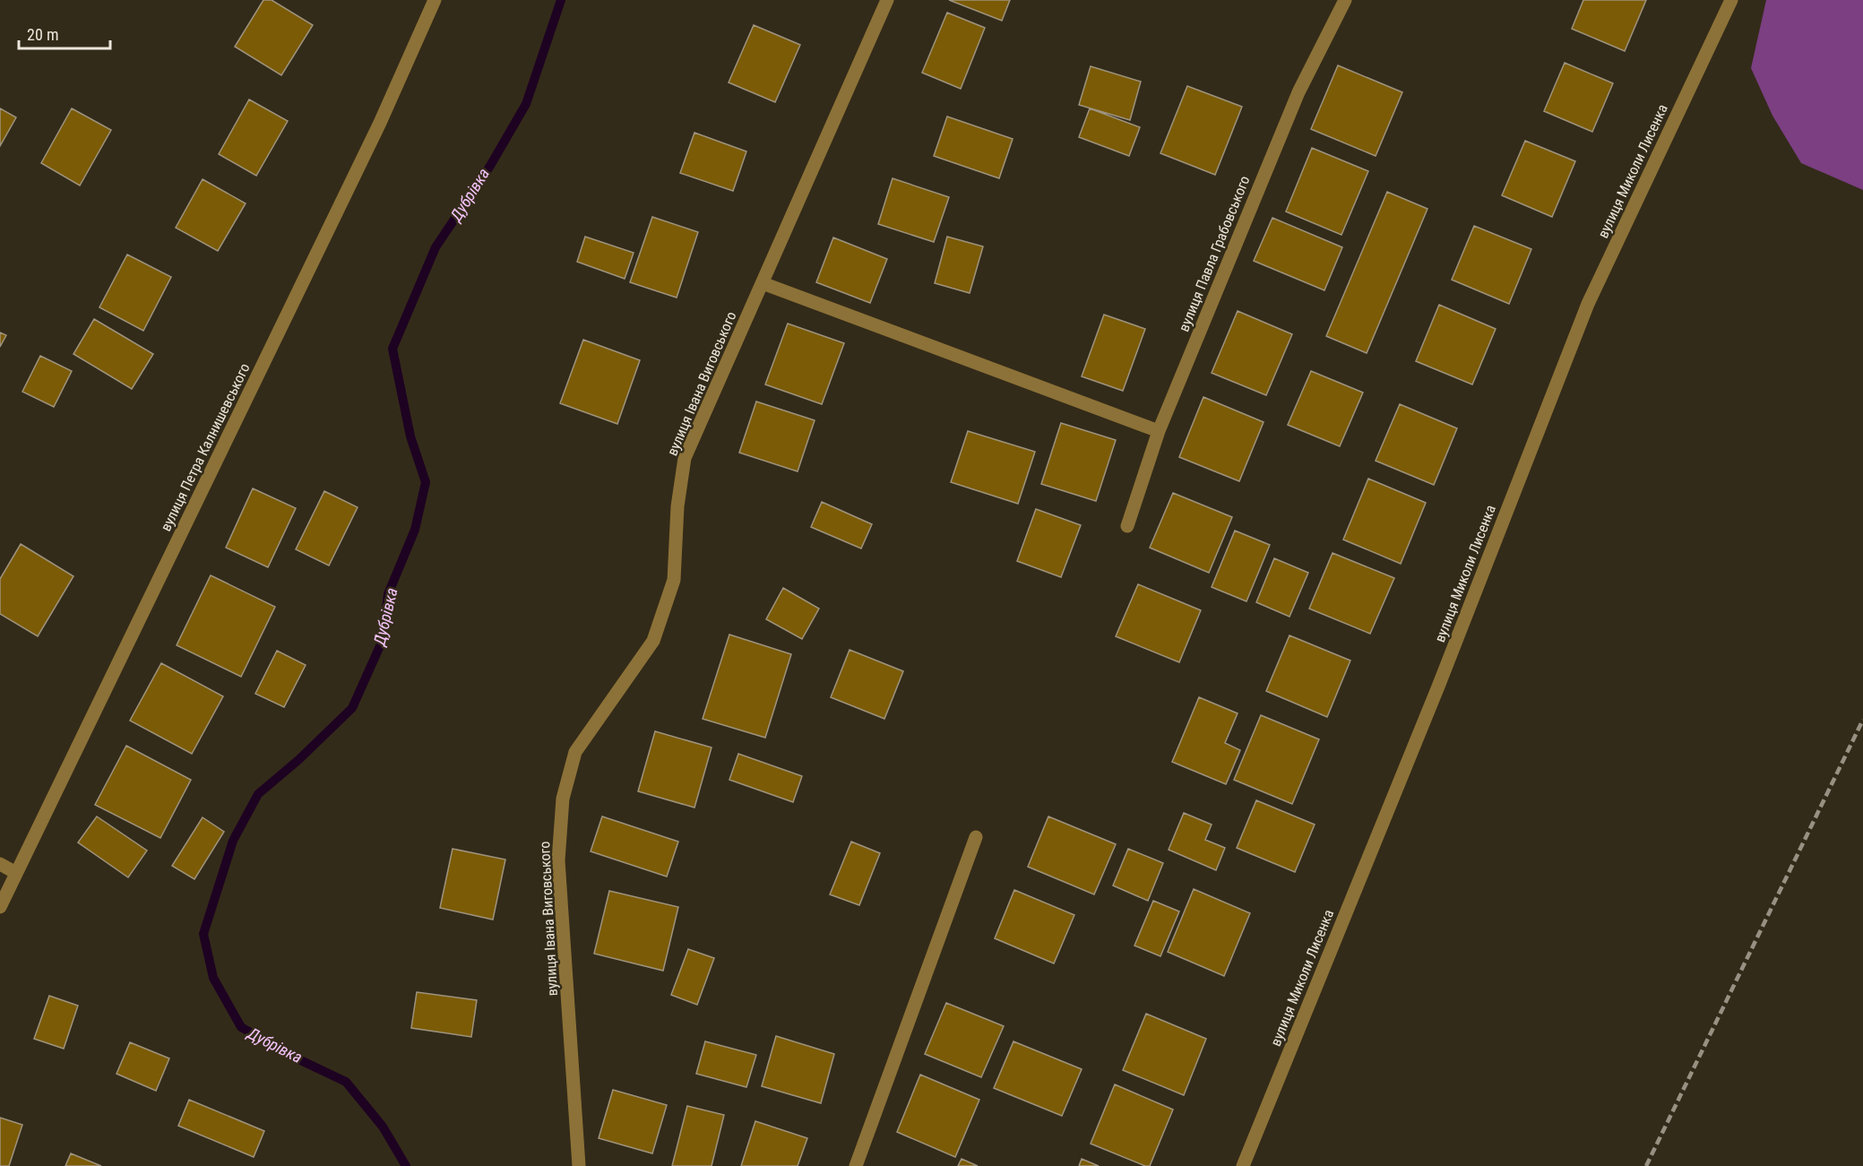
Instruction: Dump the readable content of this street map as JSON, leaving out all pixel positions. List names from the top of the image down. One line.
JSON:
{"streets":{"street":["вулиця Миколи Лисенка","вулиця Павла Грабовського","вулиця Івана Виговського","вулиця Петра Калнишевського"]},"water":["Дубрівка"],"scale_bar":"20 m"}
